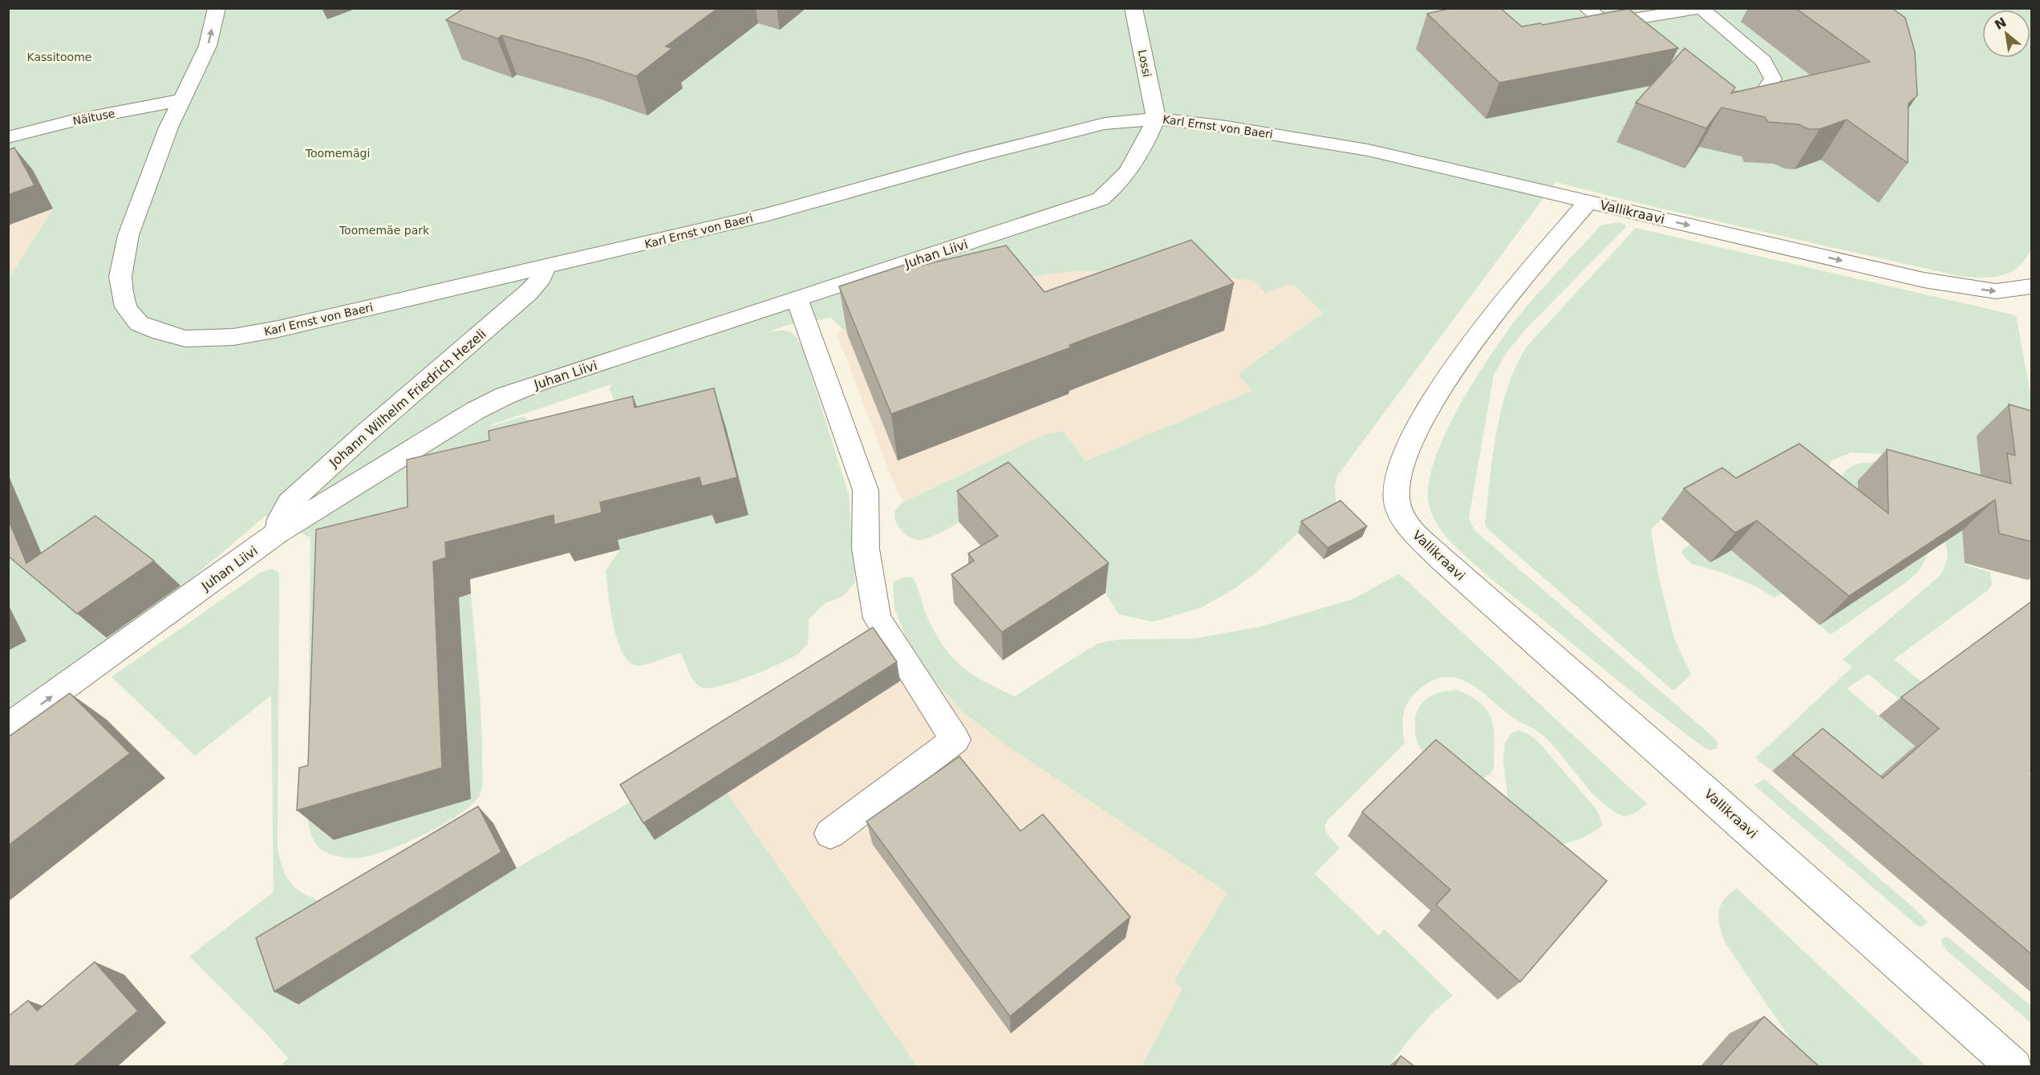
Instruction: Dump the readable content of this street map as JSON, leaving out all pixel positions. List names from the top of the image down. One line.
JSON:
{"streets":{"street":["Lossi","Näituse","Karl Ernst von Baeri","Vallikraavi","Juhan Liivi","Johann Wilhelm Friedrich Hezeli"]},"crossings":[["Lossi","Karl Ernst von Baeri"],["Lossi","Juhan Liivi"],["Näituse","Karl Ernst von Baeri"],["Karl Ernst von Baeri","Vallikraavi"],["Karl Ernst von Baeri","Juhan Liivi"],["Karl Ernst von Baeri","Johann Wilhelm Friedrich Hezeli"],["Juhan Liivi","Johann Wilhelm Friedrich Hezeli"]],"parks":["Kassitoome","Toomemägi","Toomemäe park"],"north":"top left"}
